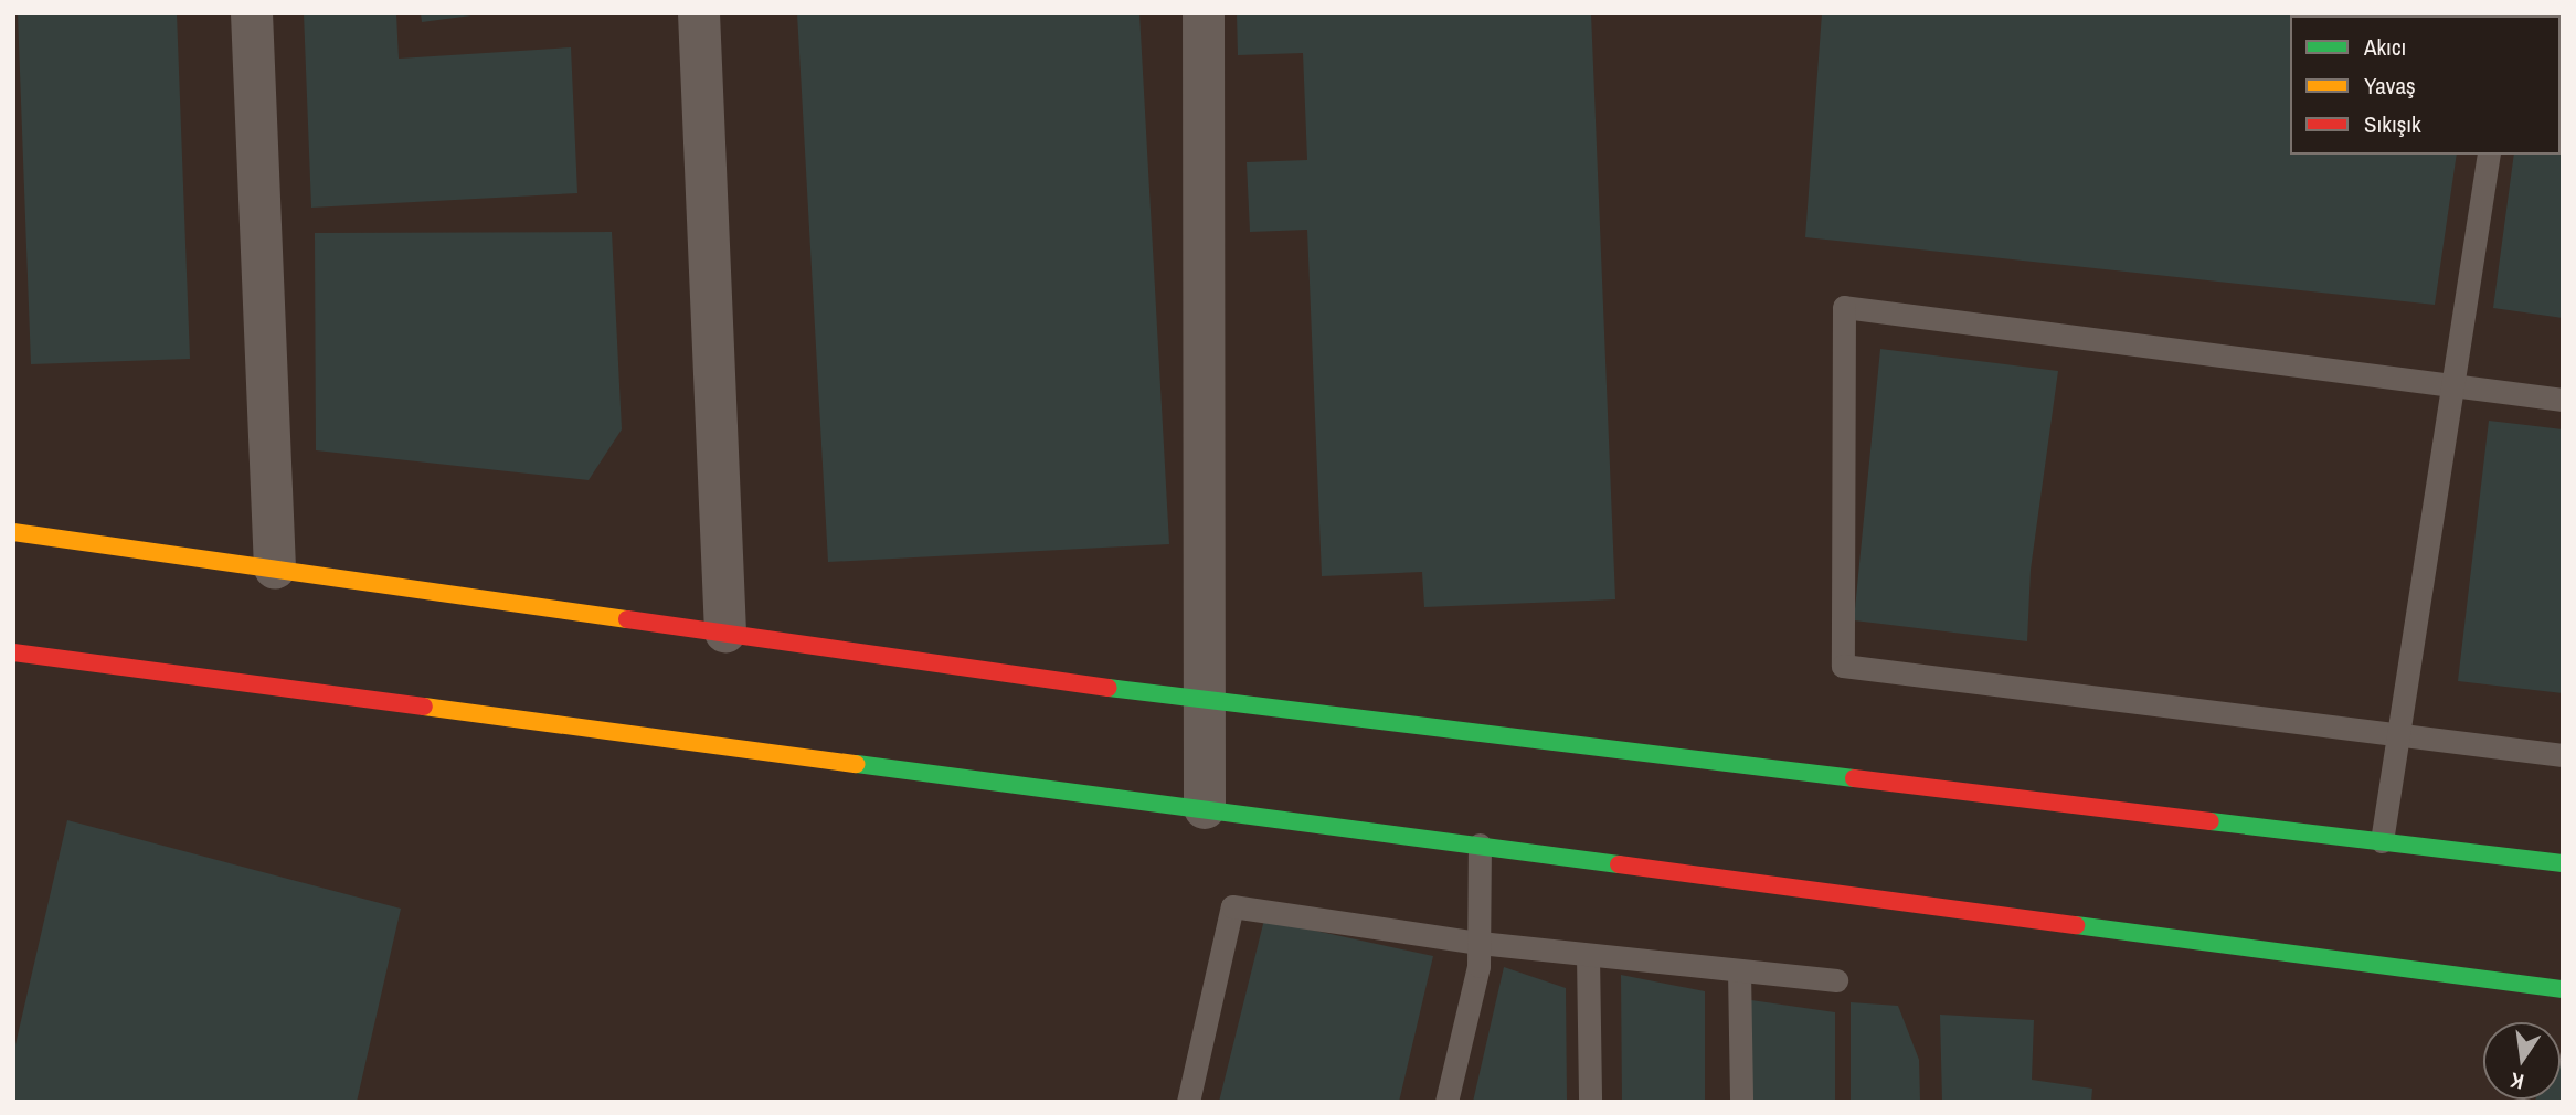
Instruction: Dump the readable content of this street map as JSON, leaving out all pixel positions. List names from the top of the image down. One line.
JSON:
{"legend":["Akıcı","Yavaş","Sıkışık"],"north":"bottom"}
